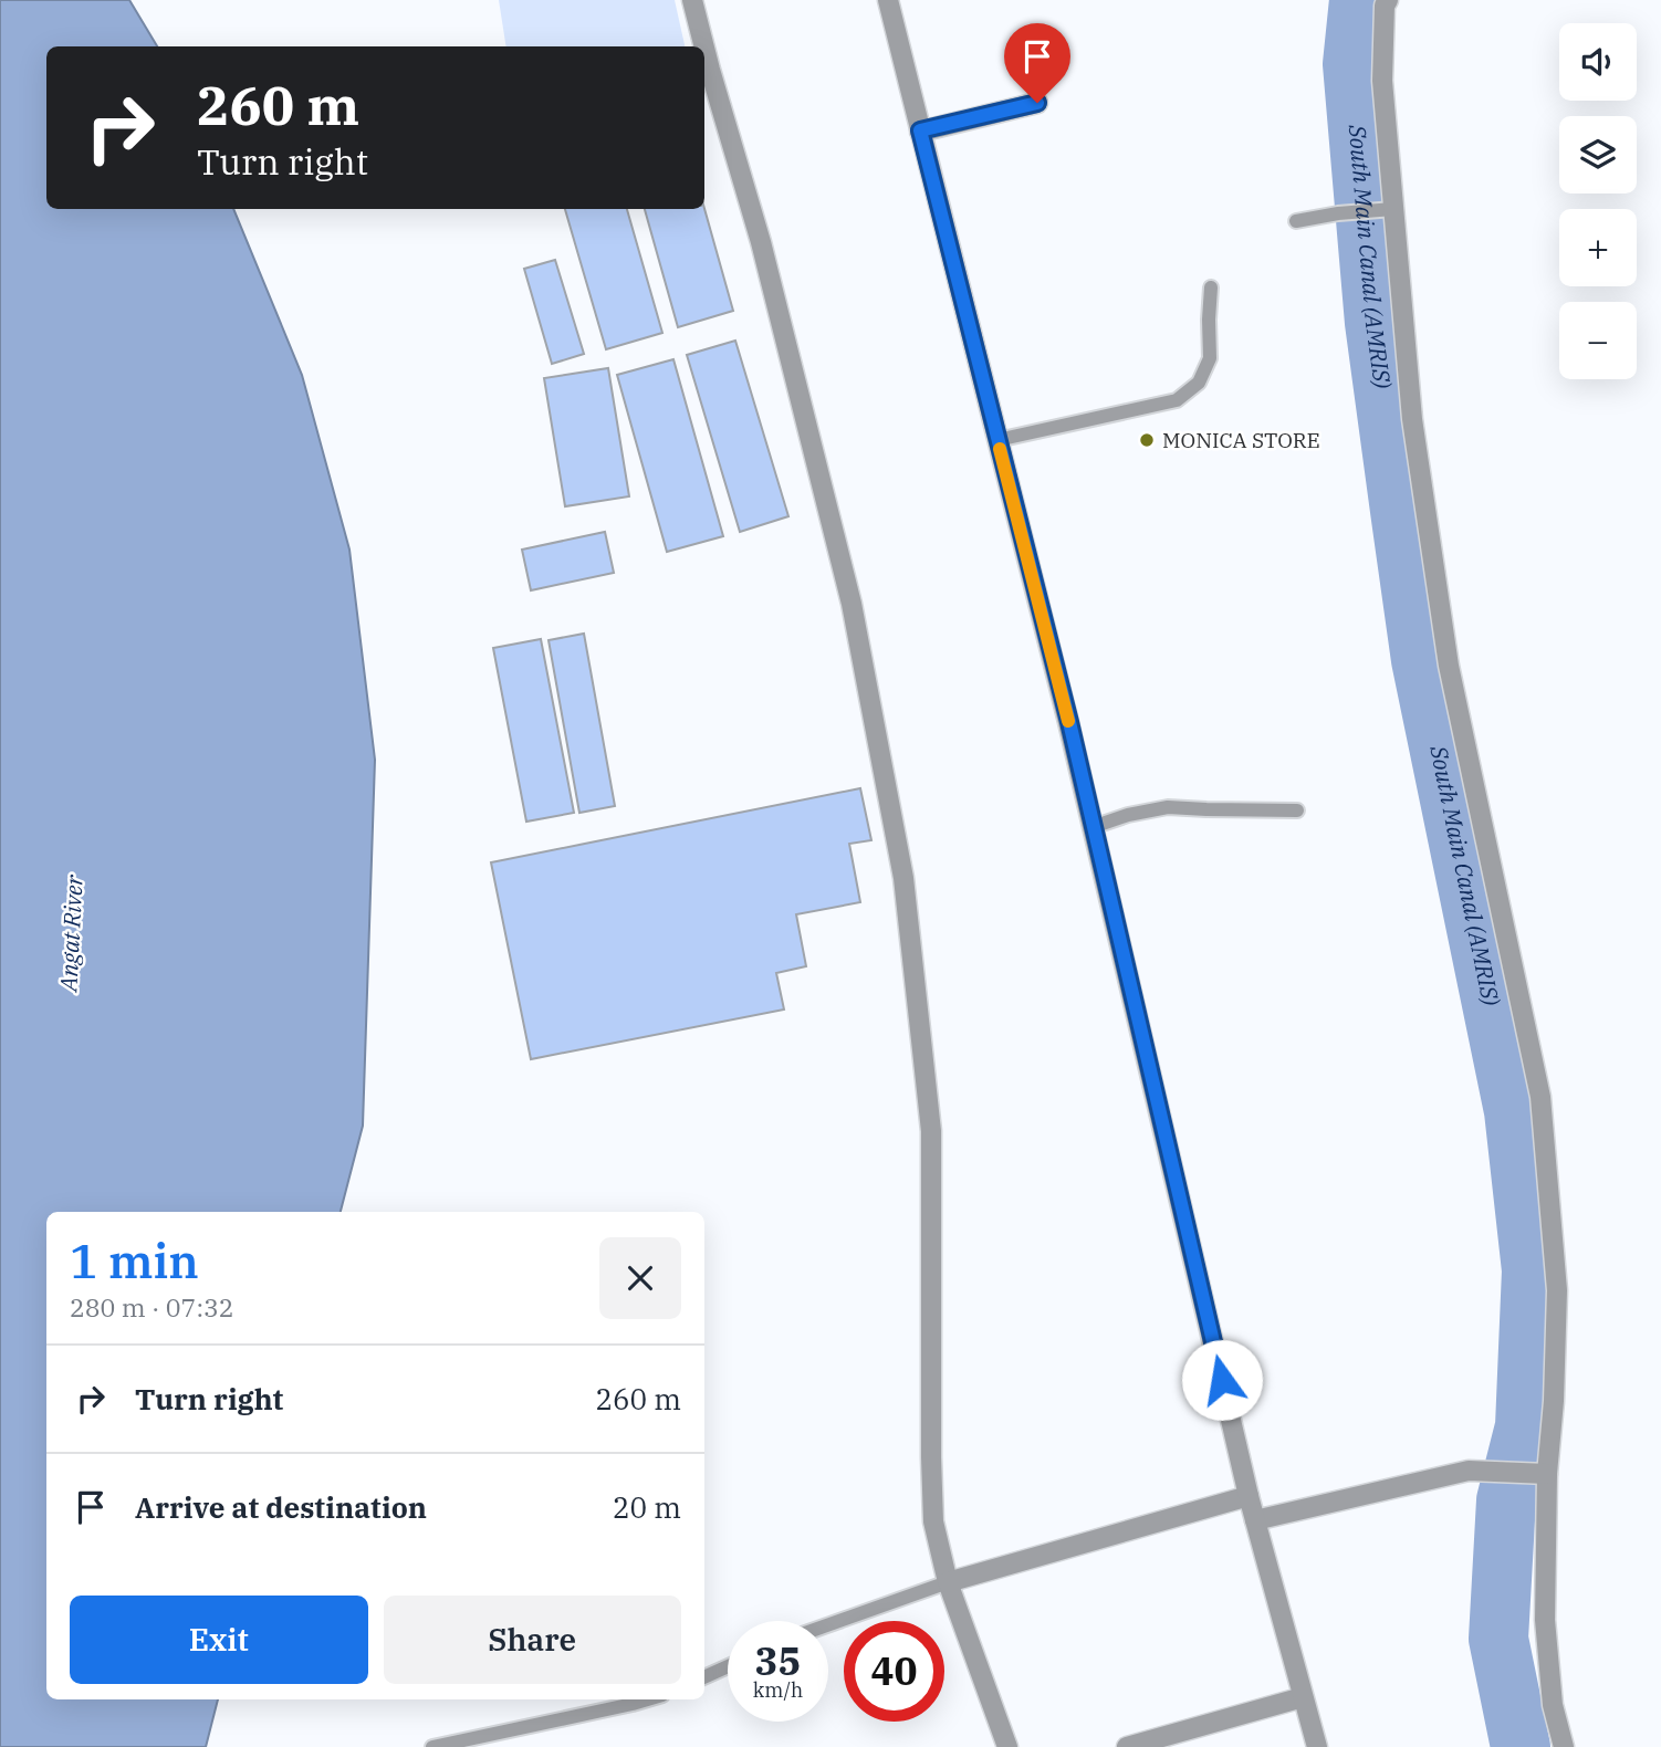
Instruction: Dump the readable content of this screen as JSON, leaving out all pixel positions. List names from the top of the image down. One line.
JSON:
{"water":["South Main Canal (AMRIS)","Angat River"],"places":["MONICA STORE"],"page":{"map_buttons":["+","−"],"turn":["260 m","Turn right"],"heading":["1 min","280 m · 07:32"],"list":[{"name":"Turn right","value":"260 m"},{"name":"Arrive at destination","value":"20 m"}],"buttons":["Exit","Share"],"speed":"35 km/h","limit":"40"}}
